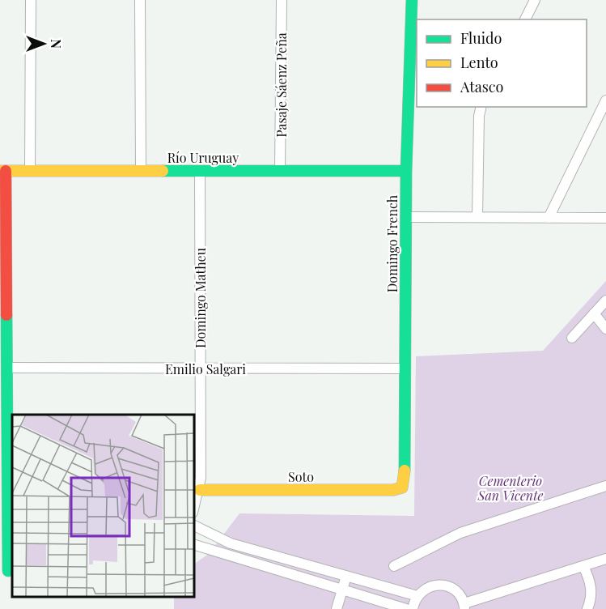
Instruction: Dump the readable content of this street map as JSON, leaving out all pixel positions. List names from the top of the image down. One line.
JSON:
{"streets":{"street":["Pasaje Sáenz Peña","Río Uruguay","Domingo French","Domingo Matheu","Emilio Salgari","Soto"]},"crossings":[["Pasaje Sáenz Peña","Río Uruguay"],["Río Uruguay","Domingo French"],["Río Uruguay","Domingo Matheu"],["Domingo French","Emilio Salgari"],["Domingo French","Soto"],["Domingo Matheu","Emilio Salgari"],["Domingo Matheu","Soto"]],"parks":["Cementerio San Vicente"],"legend":["Fluido","Lento","Atasco"],"north":"right"}
